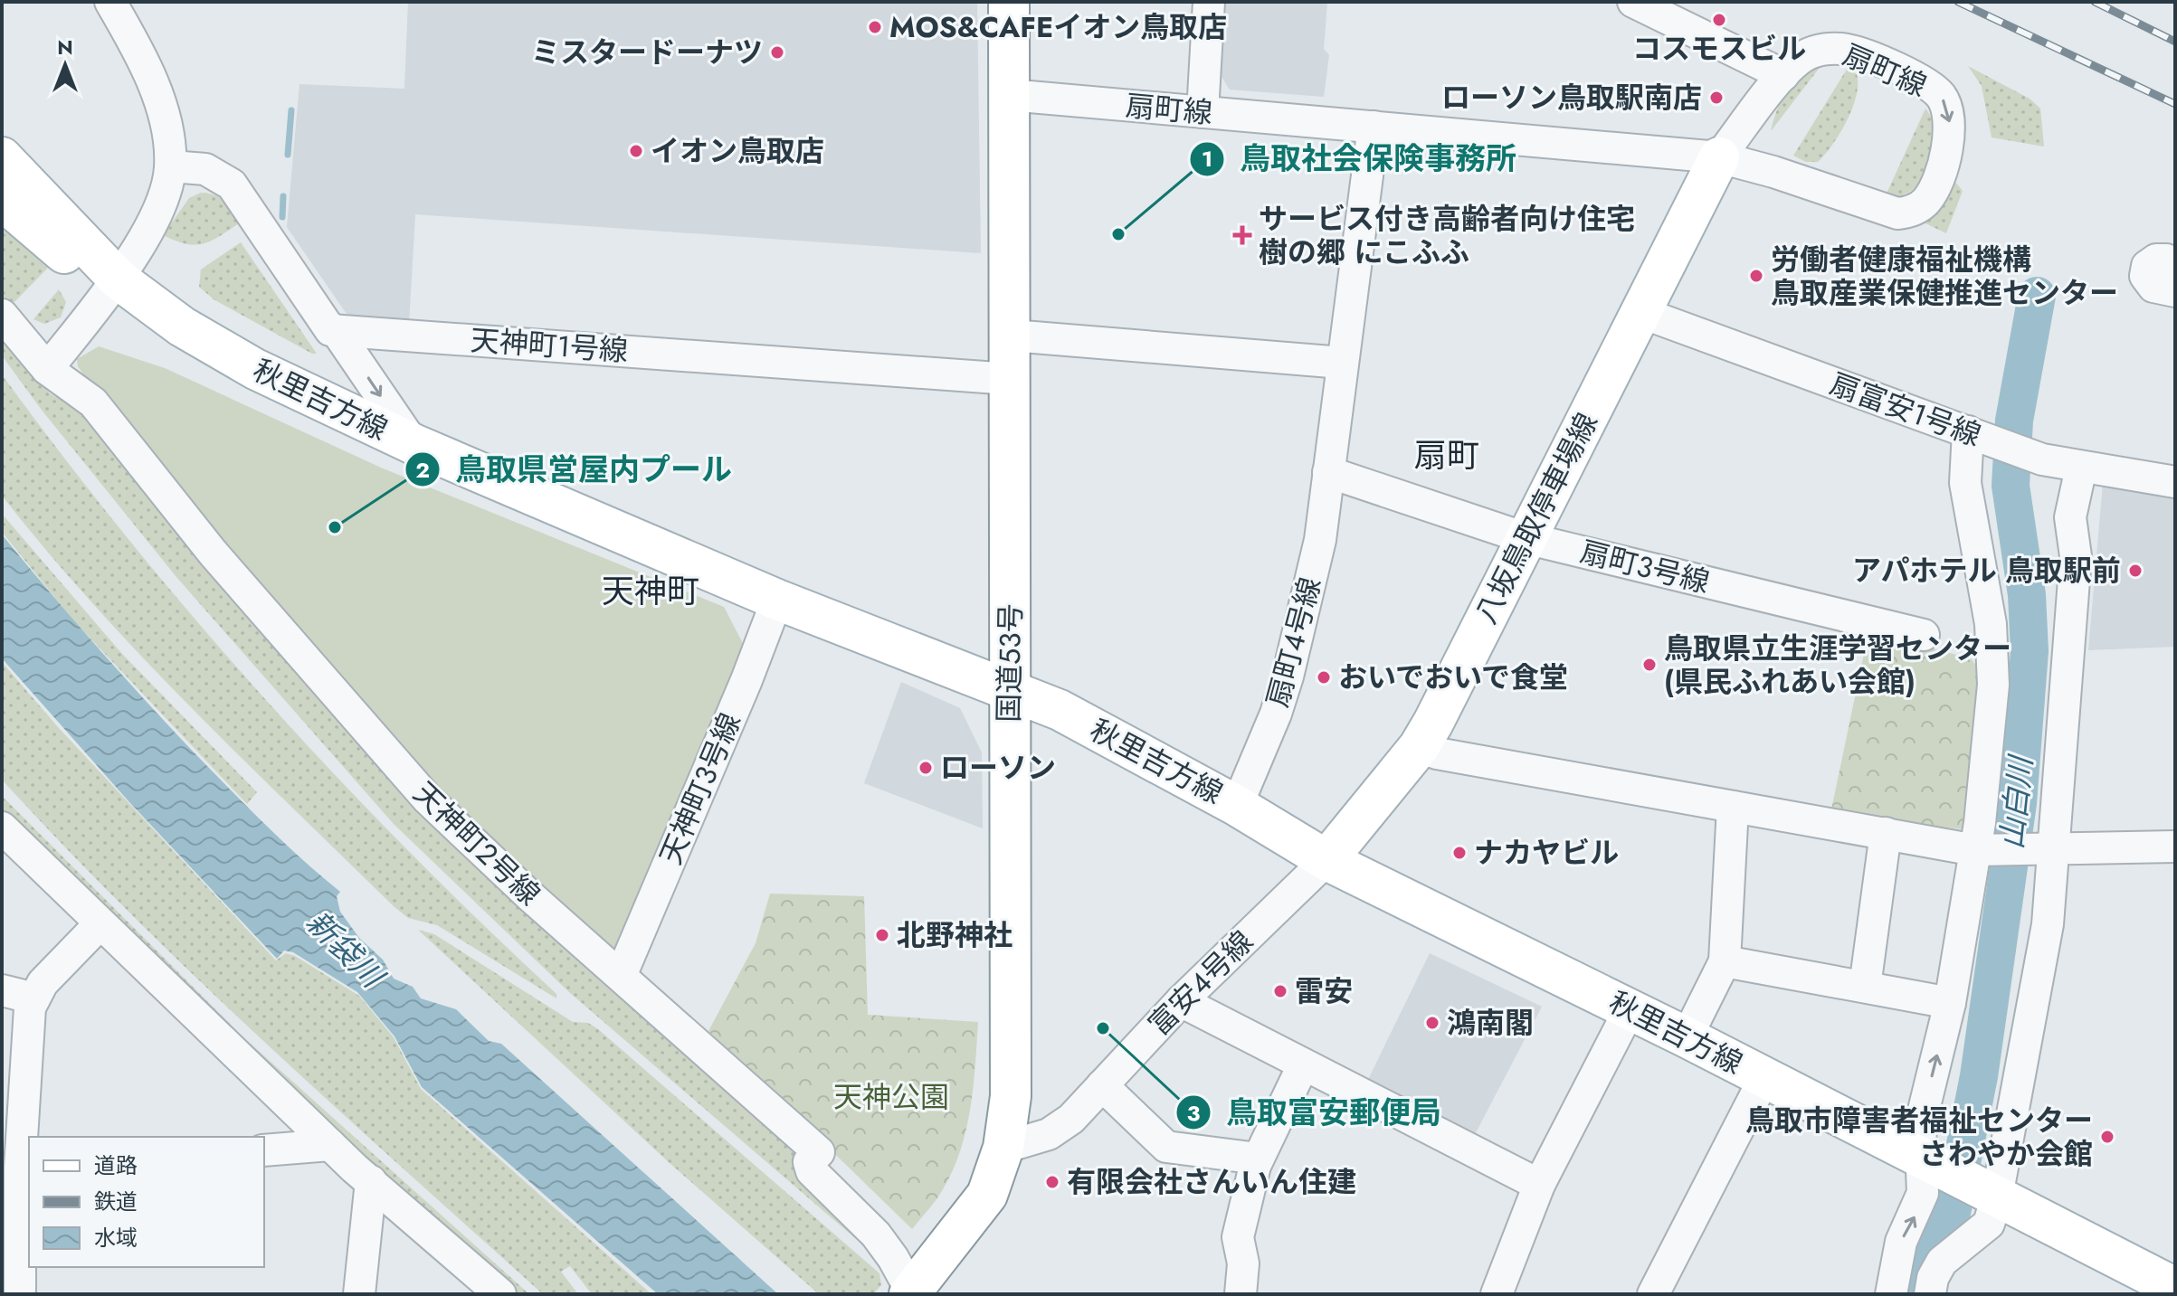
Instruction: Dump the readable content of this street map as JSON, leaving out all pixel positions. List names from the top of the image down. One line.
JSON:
{"streets":{"main road":["秋里吉方線","八坂鳥取停車場線","国道53号"],"street":["扇町線","天神町1号線","扇富安1号線","扇町3号線","扇町4号線","天神町3号線","天神町2号線","富安4号線"]},"crossings":[["扇町線","八坂鳥取停車場線"],["扇町線","国道53号"],["天神町1号線","国道53号"],["秋里吉方線","八坂鳥取停車場線"],["秋里吉方線","扇町4号線"],["秋里吉方線","国道53号"],["秋里吉方線","天神町3号線"],["秋里吉方線","富安4号線"],["扇富安1号線","八坂鳥取停車場線"],["八坂鳥取停車場線","扇町3号線"],["八坂鳥取停車場線","富安4号線"],["扇町3号線","扇町4号線"],["国道53号","天神町2号線"],["国道53号","富安4号線"],["天神町3号線","天神町2号線"]],"districts":["扇町","天神町"],"water":["山白川","新袋川"],"parks":["天神公園"],"places":{"other":["コスモスビル","MOS&CAFEイオン鳥取店","ミスタードーナツ","ローソン鳥取駅南店","イオン鳥取店","鳥取社会保険事務所","労働者健康福祉機構 鳥取産業保健推進センター","鳥取県営屋内プール","アパホテル 鳥取駅前","鳥取県立生涯学習センター (県民ふれあい会館)","おいでおいで食堂","ローソン","ナカヤビル","北野神社","雷安","鴻南閣","鳥取富安郵便局","鳥取市障害者福祉センター さわやか会館","有限会社さんいん住建"],"health":["サービス付き高齢者向け住宅 樹の郷 にこふふ"]},"legend":["道路","鉄道","水域"],"north":"top"}
